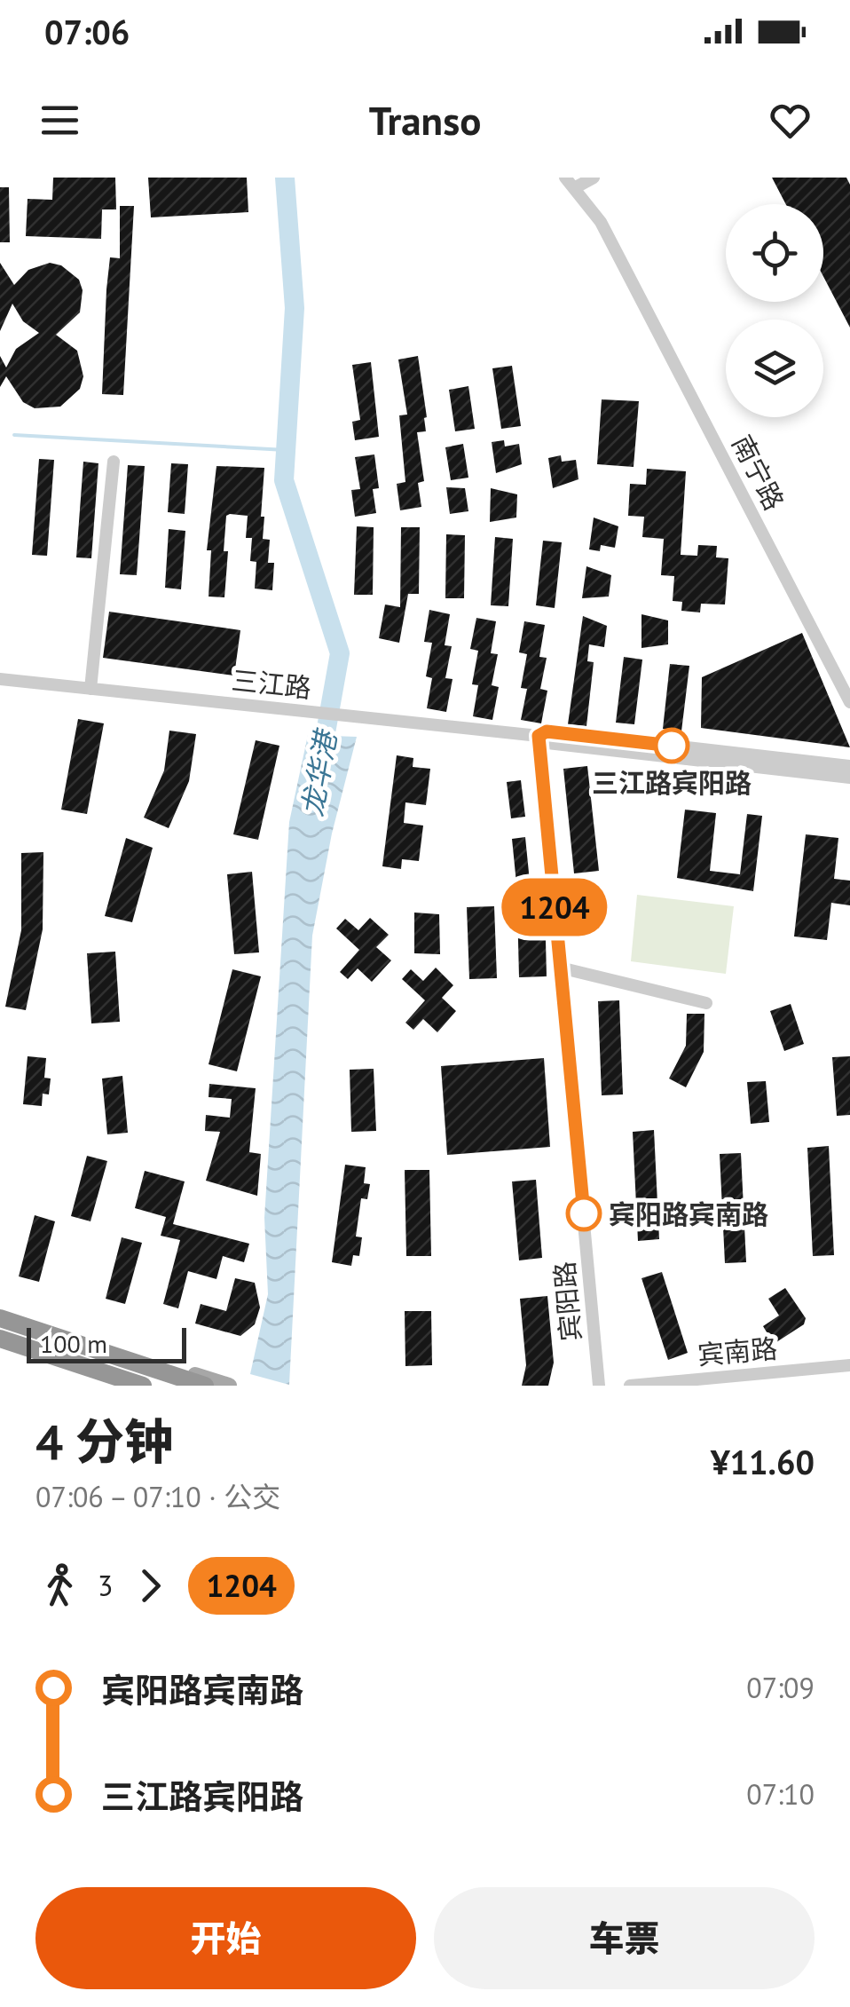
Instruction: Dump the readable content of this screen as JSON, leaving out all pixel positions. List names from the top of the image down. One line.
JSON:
{"streets":{"street":["南宁路","三江路","宾阳路","宾南路"]},"crossings":[["三江路","宾阳路"]],"water":["龙华港"],"places":["三江路宾阳路","宾阳路宾南路"],"lines":["bus line 1204"],"scale_bar":"100 m","page":{"status":"07:06","header":"Transo","on_map":"1204","scale":"100 m","heading":["4 分钟","07:06 – 07:10 · 公交","¥11.60"],"legs":["3","1204"],"list":[{"name":"宾阳路宾南路","value":"07:09"},{"name":"三江路宾阳路","value":"07:10"}],"buttons":["开始","车票"]}}
